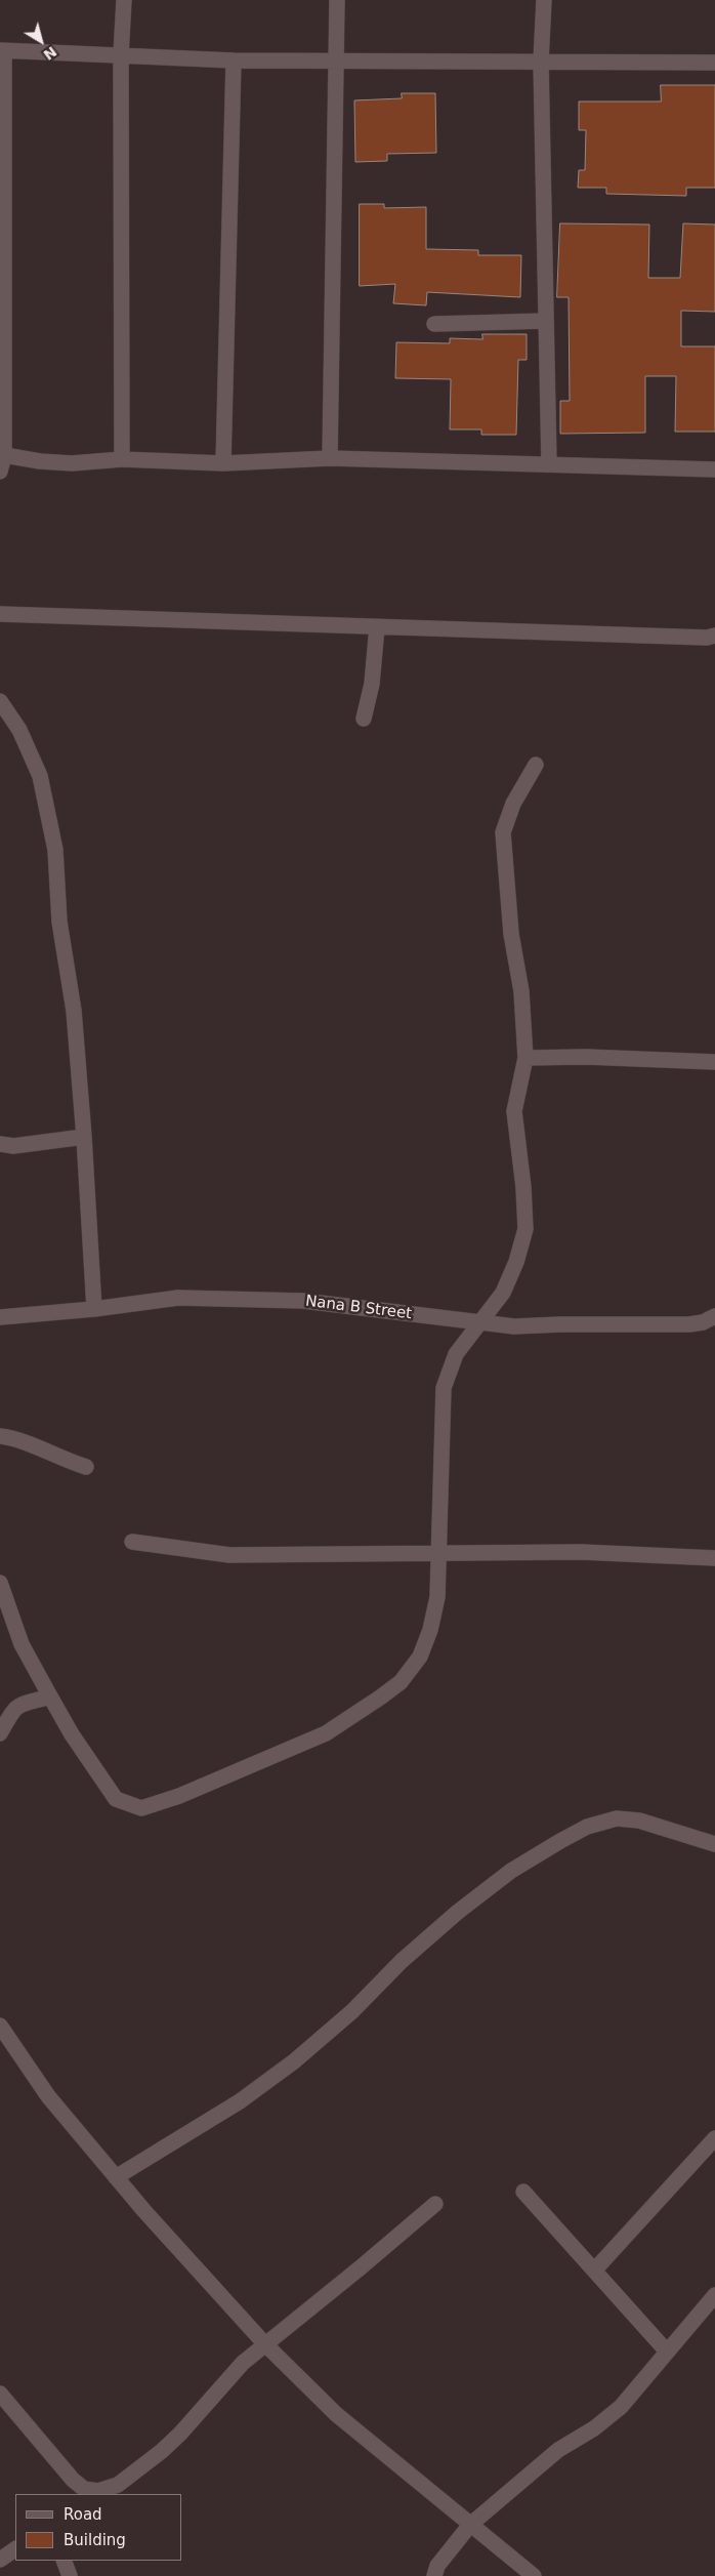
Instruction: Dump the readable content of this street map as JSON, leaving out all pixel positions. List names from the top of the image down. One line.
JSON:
{"streets":{"street":["Nana B Street"]},"legend":["Road","Building"],"north":"bottom right"}
